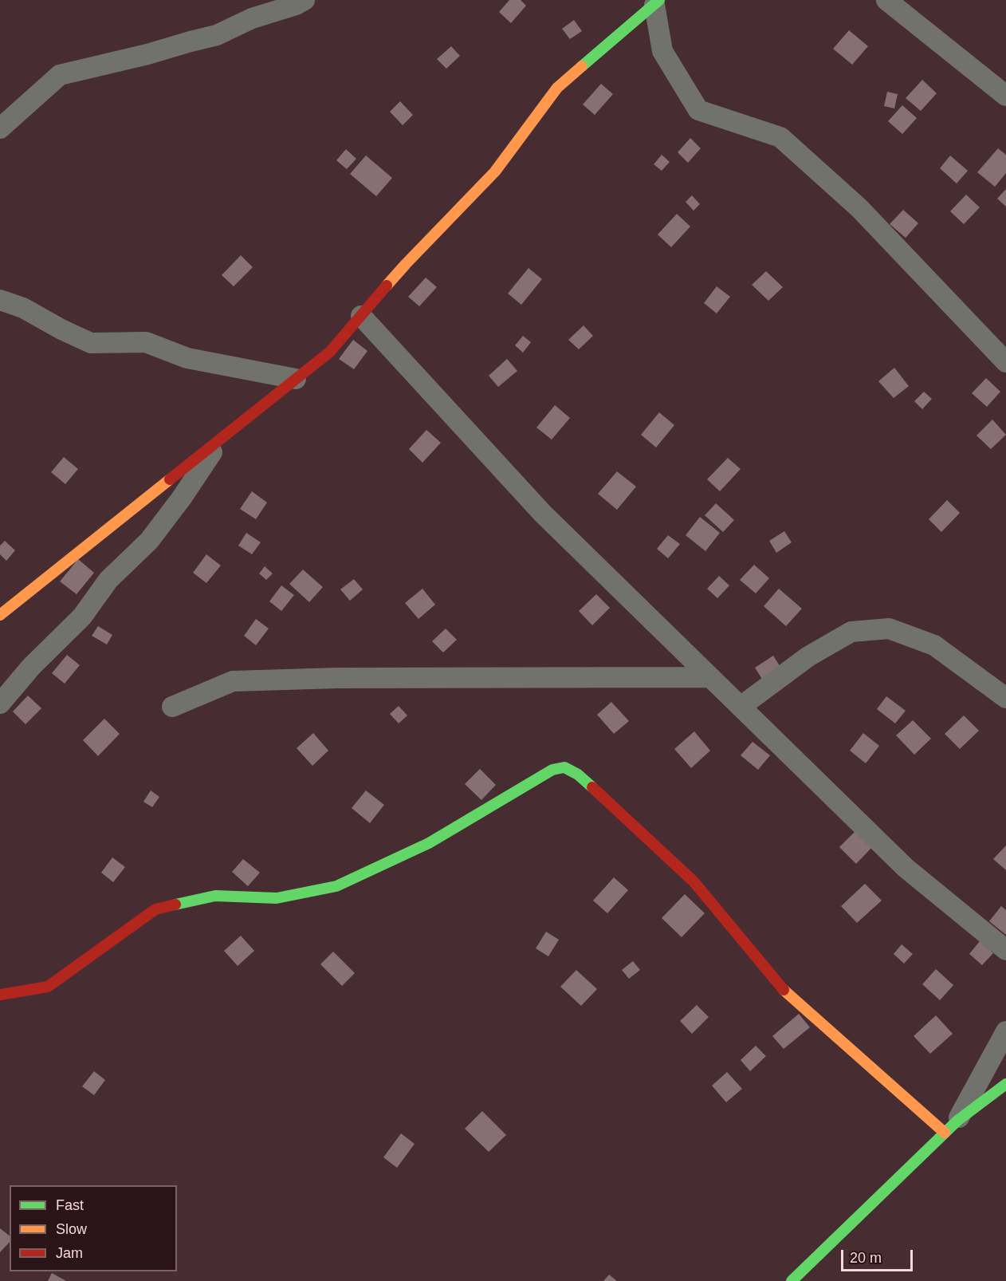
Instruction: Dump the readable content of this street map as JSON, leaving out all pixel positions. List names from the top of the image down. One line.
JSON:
{"legend":["Fast","Slow","Jam"],"scale_bar":"20 m"}
